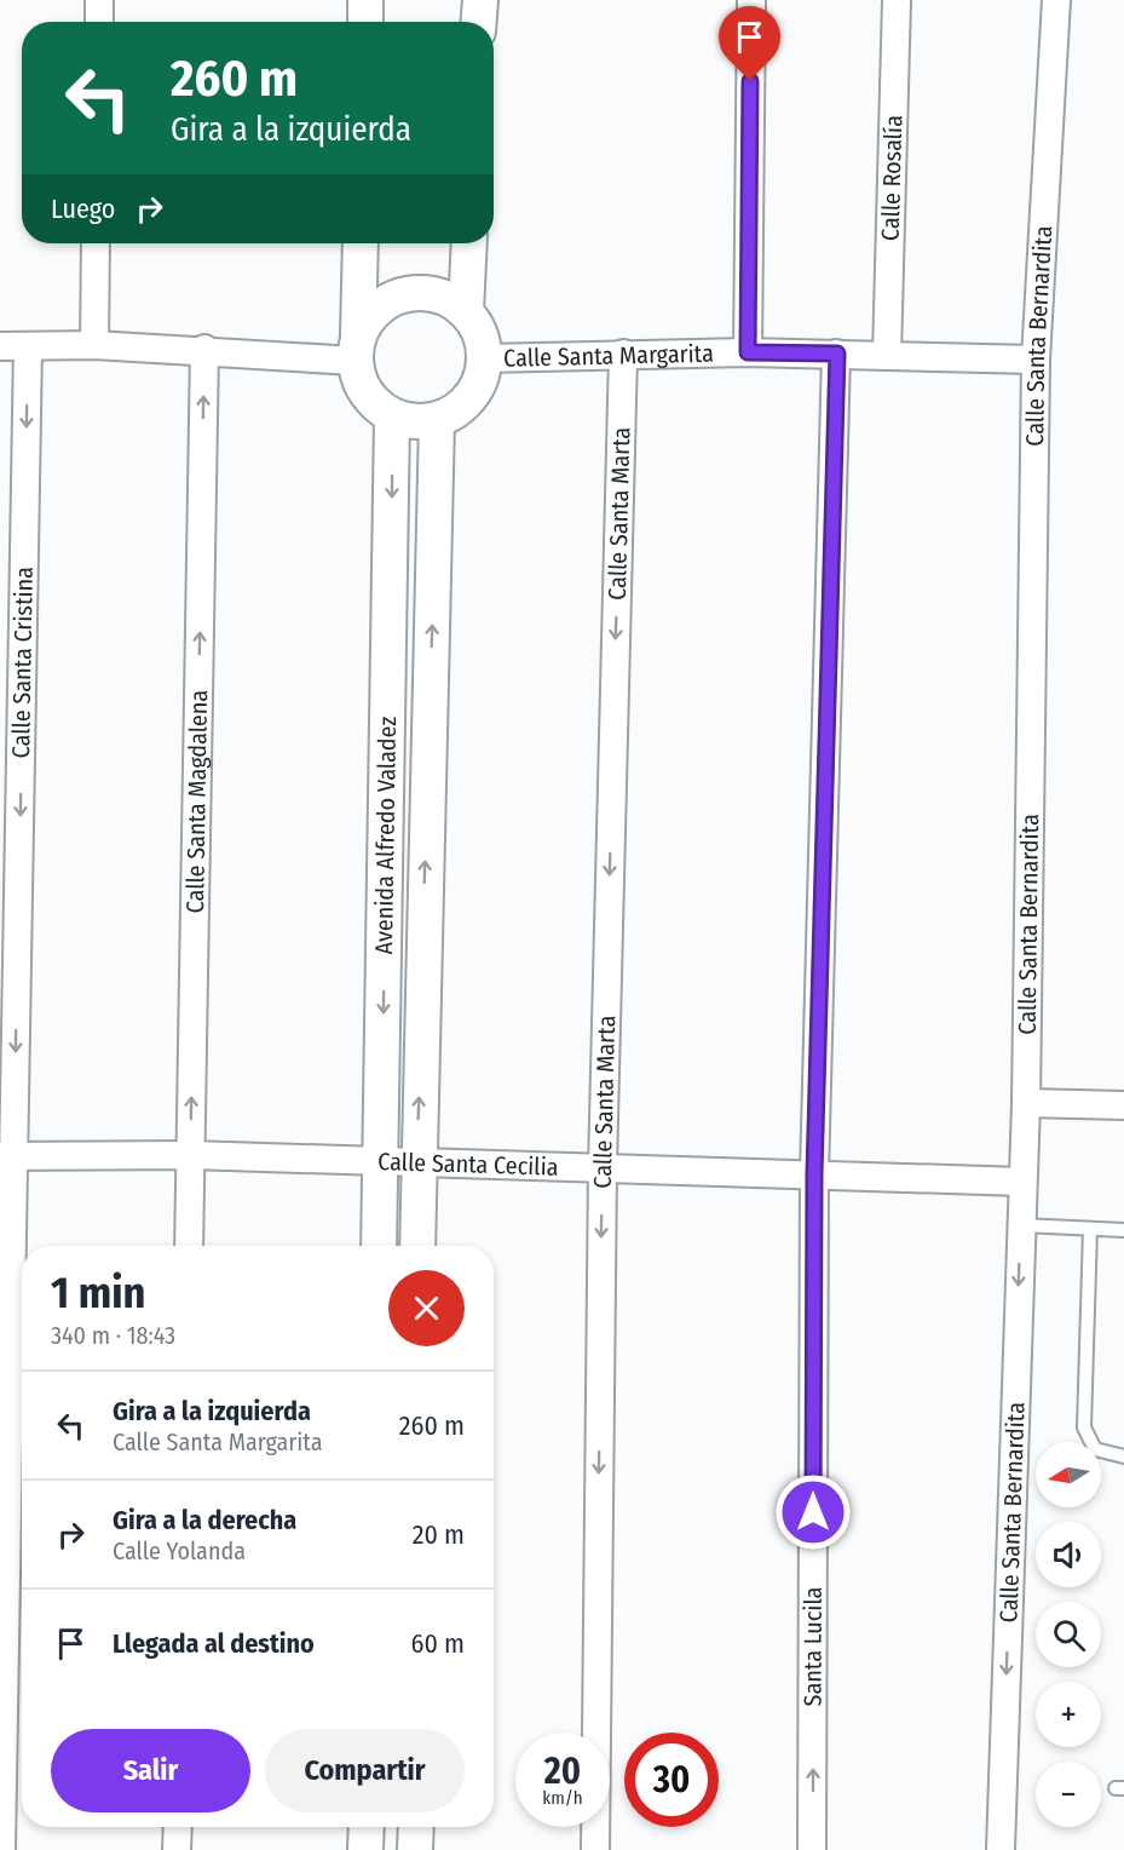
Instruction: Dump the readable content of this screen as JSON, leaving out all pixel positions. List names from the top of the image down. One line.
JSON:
{"streets":{"street":["Calle Rosalía","Calle Santa Bernardita","Calle Santa Margarita","Calle Santa Marta","Calle Santa Cristina","Calle Santa Magdalena","Avenida Alfredo Valadez","Calle Santa Cecilia","Santa Lucila"]},"crossings":[["Calle Rosalía","Calle Santa Margarita"],["Calle Santa Bernardita","Calle Santa Margarita"],["Calle Santa Bernardita","Calle Santa Cecilia"],["Calle Santa Margarita","Calle Santa Marta"],["Calle Santa Margarita","Avenida Alfredo Valadez"],["Calle Santa Margarita","Santa Lucila"],["Calle Santa Marta","Calle Santa Cecilia"],["Calle Santa Cristina","Calle Santa Cecilia"],["Calle Santa Magdalena","Calle Santa Cecilia"],["Avenida Alfredo Valadez","Calle Santa Cecilia"],["Calle Santa Cecilia","Santa Lucila"]],"one_way":["Calle Santa Marta","Calle Santa Cristina","Calle Santa Magdalena","Santa Lucila"],"north":"left","page":{"turn":["260 m","Gira a la izquierda"],"then":"Luego","heading":["1 min","340 m · 18:43"],"list":[{"name":"Gira a la izquierda","note":"Calle Santa Margarita","value":"260 m"},{"name":"Gira a la derecha","note":"Calle Yolanda","value":"20 m"},{"name":"Llegada al destino","value":"60 m"}],"map_buttons":["+","−"],"buttons":["Salir","Compartir"],"speed":"20 km/h","limit":"30"}}
